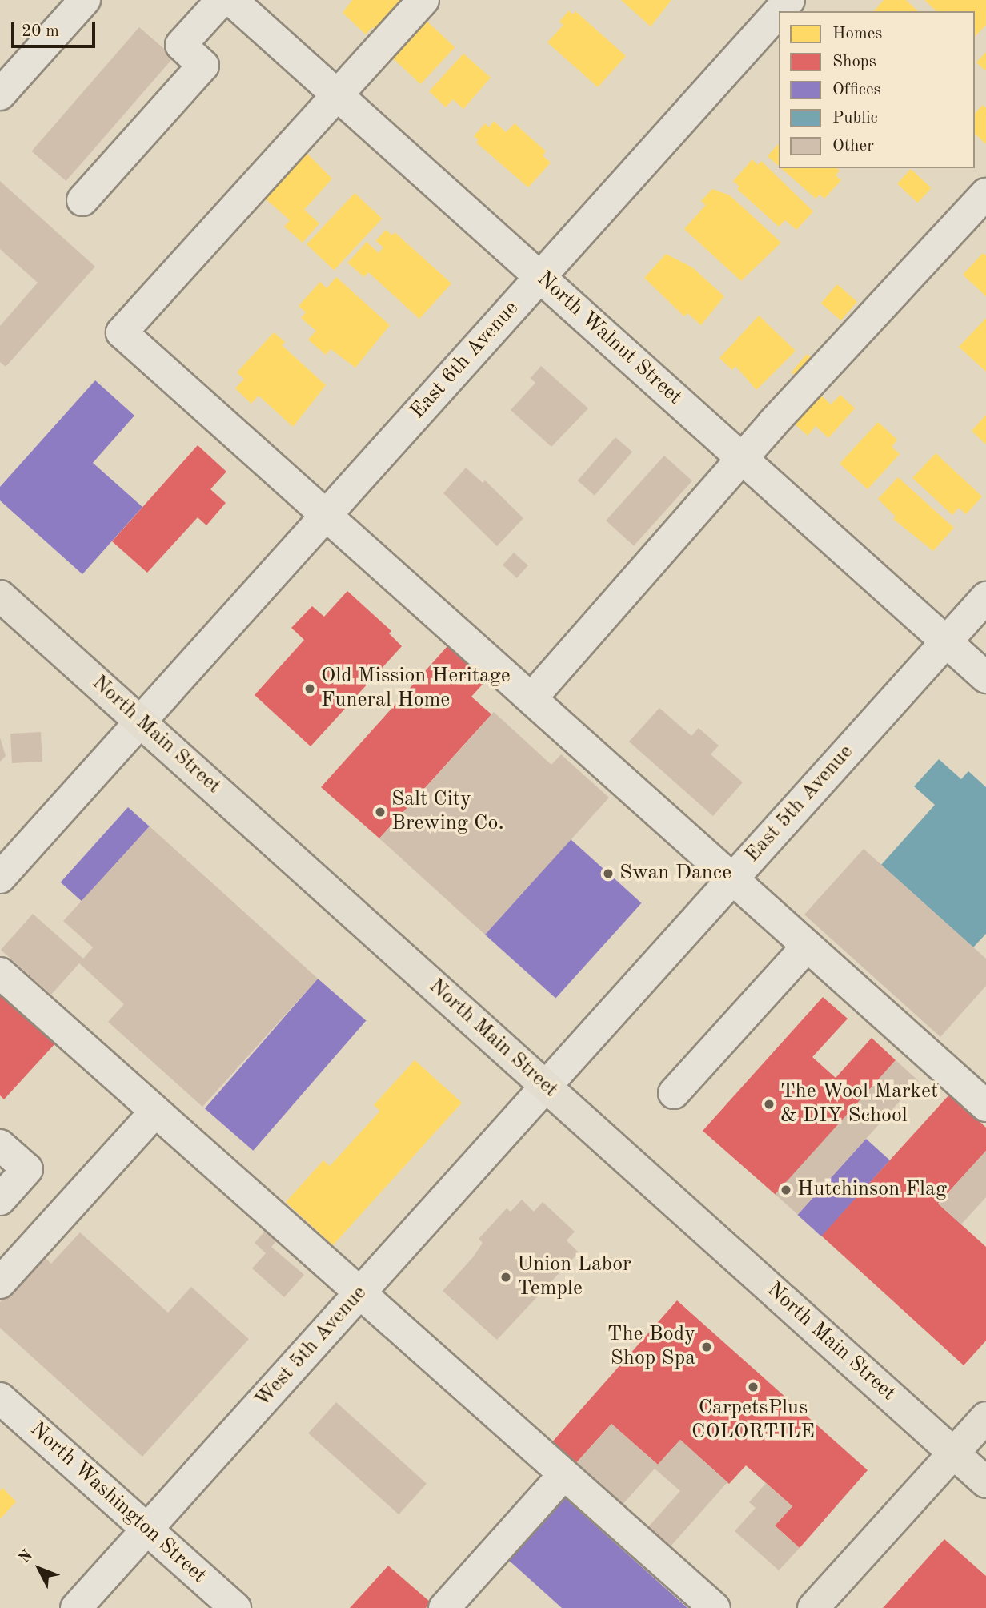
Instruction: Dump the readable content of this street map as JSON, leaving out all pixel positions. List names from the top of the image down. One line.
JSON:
{"streets":{"main road":["North Main Street"],"street":["North Walnut Street","East 6th Avenue","East 5th Avenue","West 5th Avenue","North Washington Street"]},"crossings":[["North Walnut Street","East 6th Avenue"],["North Walnut Street","East 5th Avenue"],["East 6th Avenue","North Main Street"],["North Main Street","East 5th Avenue"],["North Main Street","West 5th Avenue"],["East 5th Avenue","West 5th Avenue"],["West 5th Avenue","North Washington Street"]],"places":["Old Mission Heritage Funeral Home","Salt City Brewing Co.","Swan Dance","The Wool Market & DIY School","Hutchinson Flag","Union Labor Temple","The Body Shop Spa","CarpetsPlus COLORTILE"],"legend":["Homes","Shops","Offices","Public","Other"],"scale_bar":"20 m","north":"top left"}
